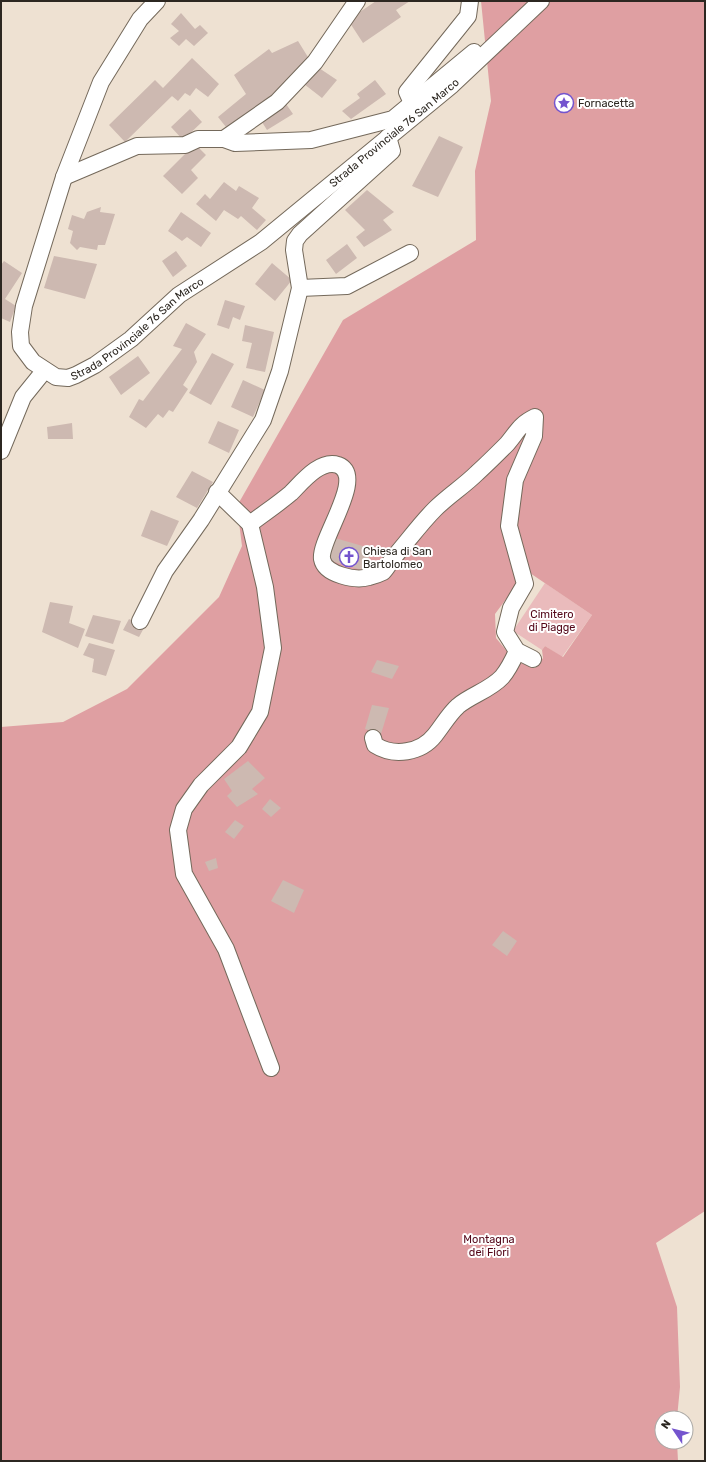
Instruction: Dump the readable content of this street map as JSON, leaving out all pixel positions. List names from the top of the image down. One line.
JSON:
{"streets":{"street":["Strada Provinciale 76 San Marco"]},"parks":["Cimitero di Piagge","Montagna dei Fiori"],"places":{"place":["Fornacetta"],"church":["Chiesa di San Bartolomeo"]},"north":"top left"}
